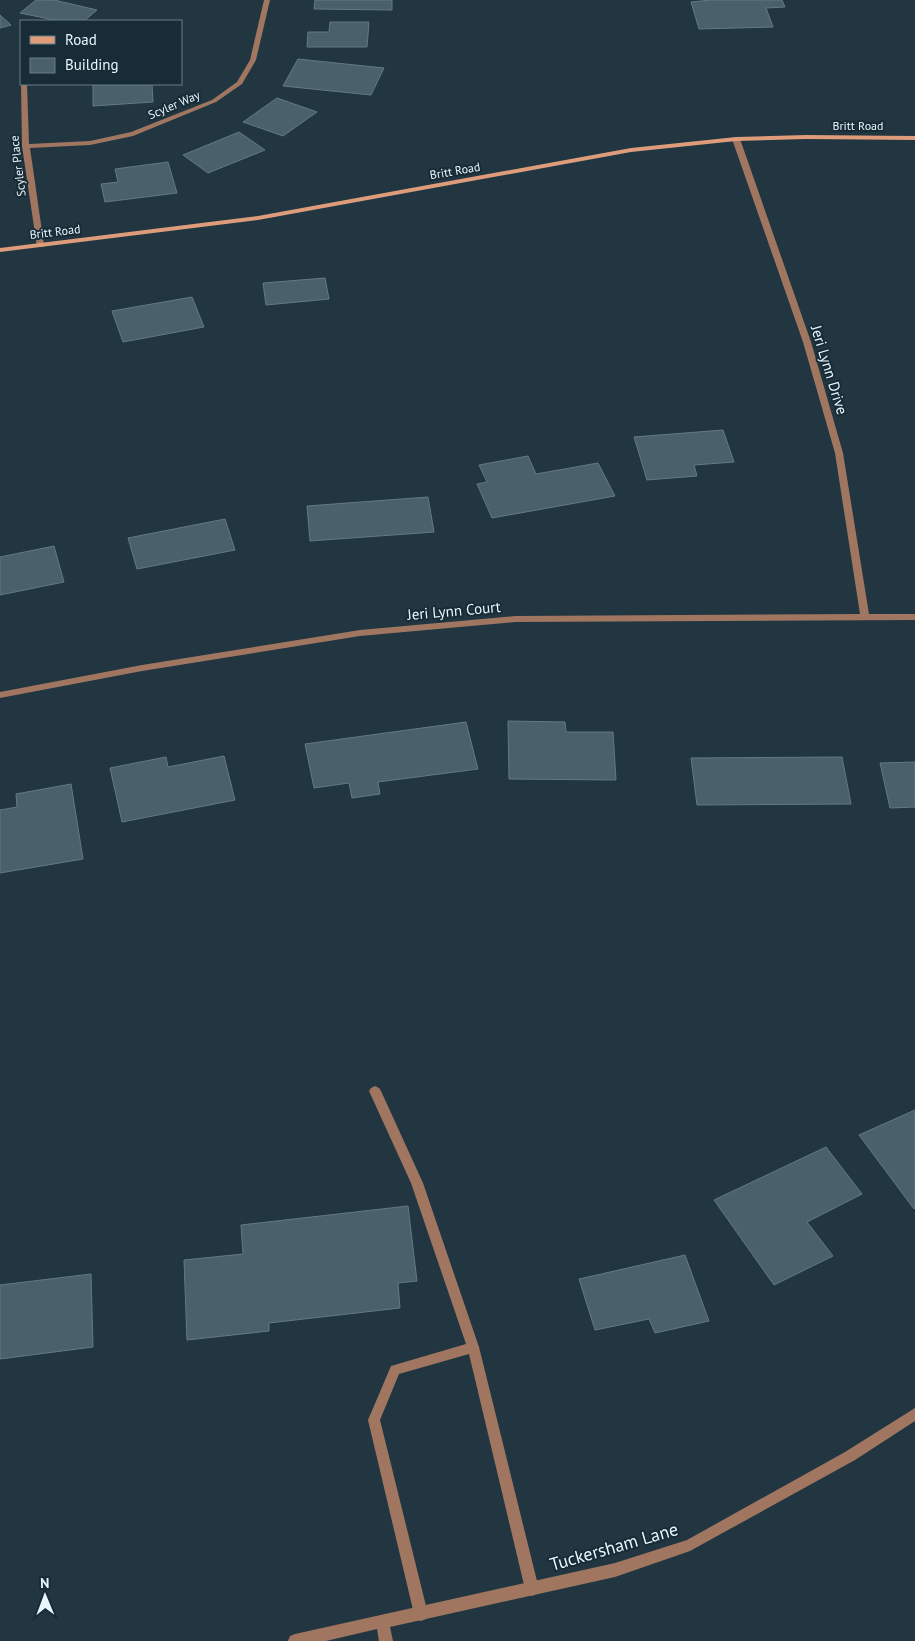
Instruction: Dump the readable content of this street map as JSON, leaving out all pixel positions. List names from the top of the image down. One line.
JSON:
{"streets":{"street":["Scyler Way","Britt Road","Scyler Place","Jeri Lynn Drive","Jeri Lynn Court","Tuckersham Lane"]},"crossings":[["Scyler Way","Scyler Place"],["Britt Road","Scyler Place"],["Britt Road","Jeri Lynn Drive"],["Jeri Lynn Drive","Jeri Lynn Court"]],"legend":["Road","Building"],"north":"top"}
